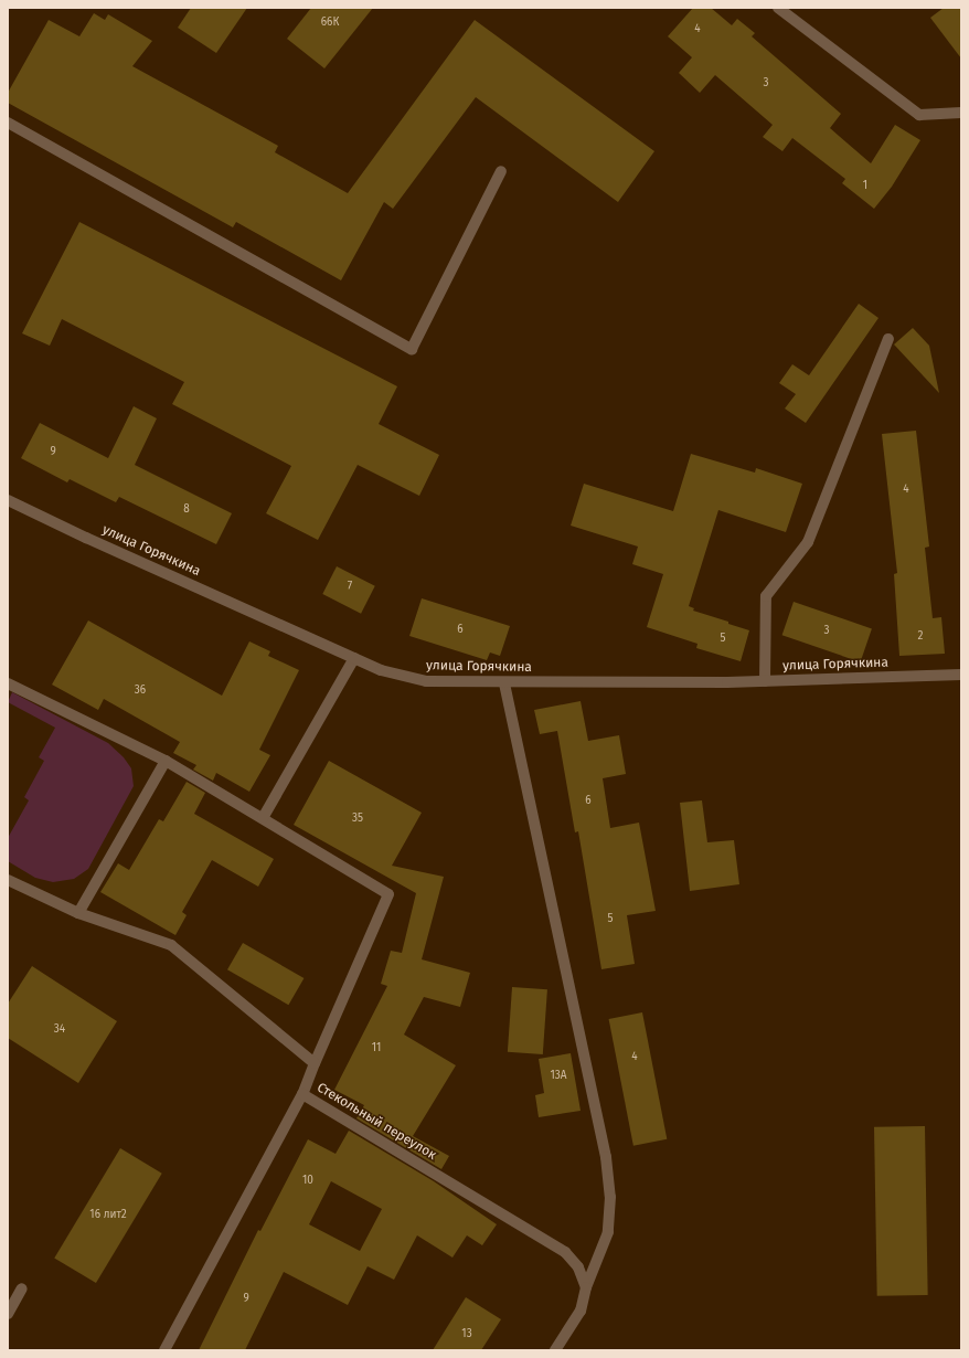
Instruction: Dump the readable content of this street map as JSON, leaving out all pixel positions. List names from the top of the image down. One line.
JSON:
{"streets":{"street":["улица Горячкина","Стекольный переулок"]},"house_numbers":["66К","4","3","1","9","4","8","7","6","3","2","5","36","6","35","5","34","11","4","13А","10","16 лит2","9","13"]}
